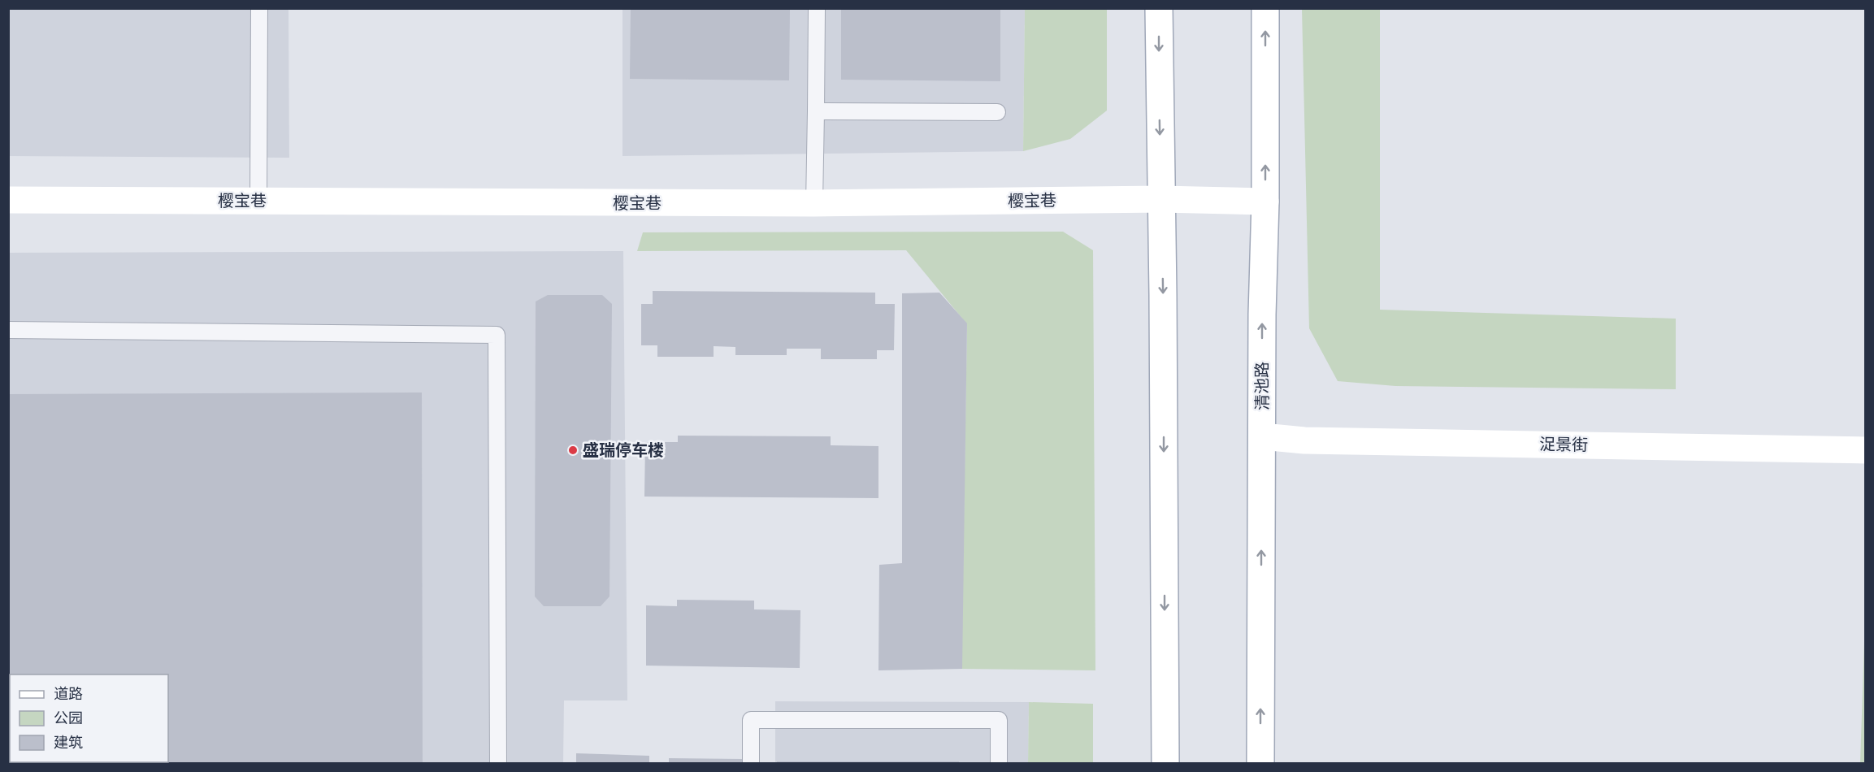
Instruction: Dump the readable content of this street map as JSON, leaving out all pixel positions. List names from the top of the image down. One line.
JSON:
{"streets":{"street":["樱宝巷","清池路","浞景街"]},"crossings":[["樱宝巷","清池路"],["清池路","浞景街"]],"places":["盛瑞停车楼"],"legend":["道路","公园","建筑"]}
